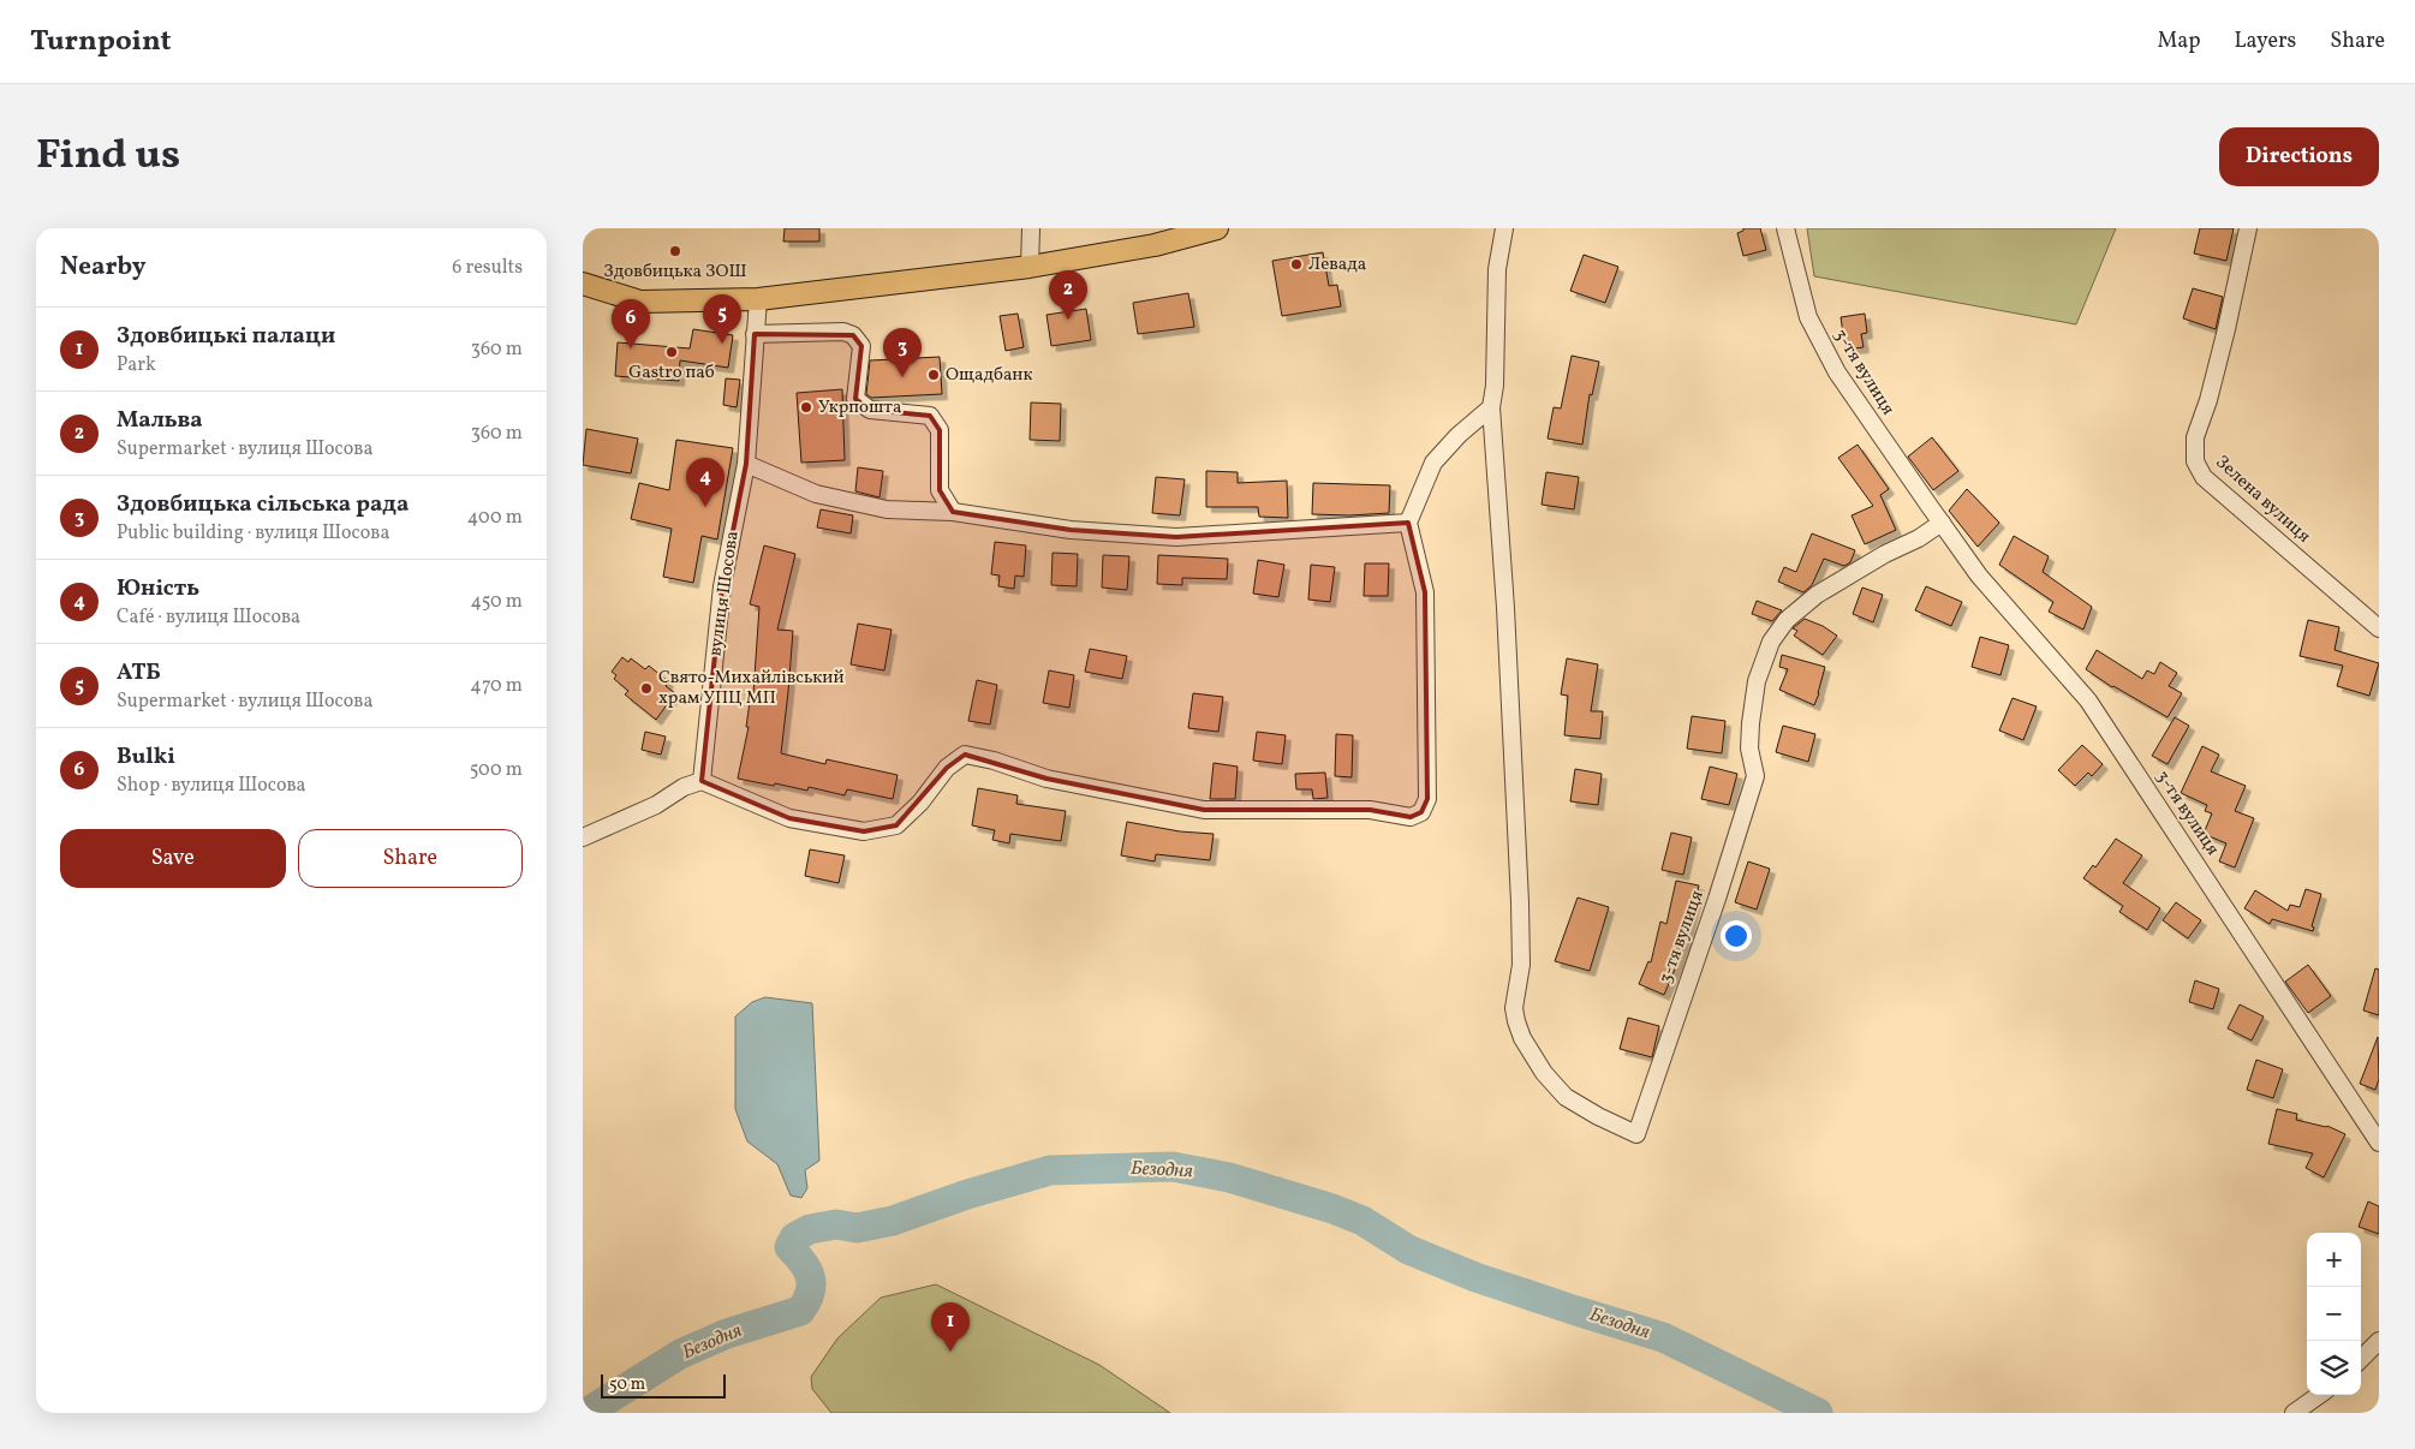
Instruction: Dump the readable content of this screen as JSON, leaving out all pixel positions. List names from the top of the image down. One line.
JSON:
{"streets":{"street":["3-тя вулиця","Зелена вулиця","вулиця Шосова"]},"water":["Безодня"],"places":["Здовбицька ЗОШ","Левада","Gastro паб","Ощадбанк","Укрпошта","Свято-Михайлівський храм УПЦ МП"],"scale_bar":"50 m","page":{"header":"Turnpoint","nav":["Map","Layers","Share"],"title":"Find us","buttons":["Directions",["Save","Share"]],"heading":["Nearby","6 results"],"pins":["2","5","6","3","4","1"],"list":[{"mark":"1","name":"Здовбицькі палаци","note":"Park","value":"360 m"},{"mark":"2","name":"Мальва","note":"Supermarket · вулиця Шосова","value":"360 m"},{"mark":"3","name":"Здовбицька сільська рада","note":"Public building · вулиця Шосова","value":"400 m"},{"mark":"4","name":"Юність","note":"Café · вулиця Шосова","value":"450 m"},{"mark":"5","name":"АТБ","note":"Supermarket · вулиця Шосова","value":"470 m"},{"mark":"6","name":"Bulki","note":"Shop · вулиця Шосова","value":"500 m"}],"map_buttons":["+","−"],"scale":"50 m"}}
